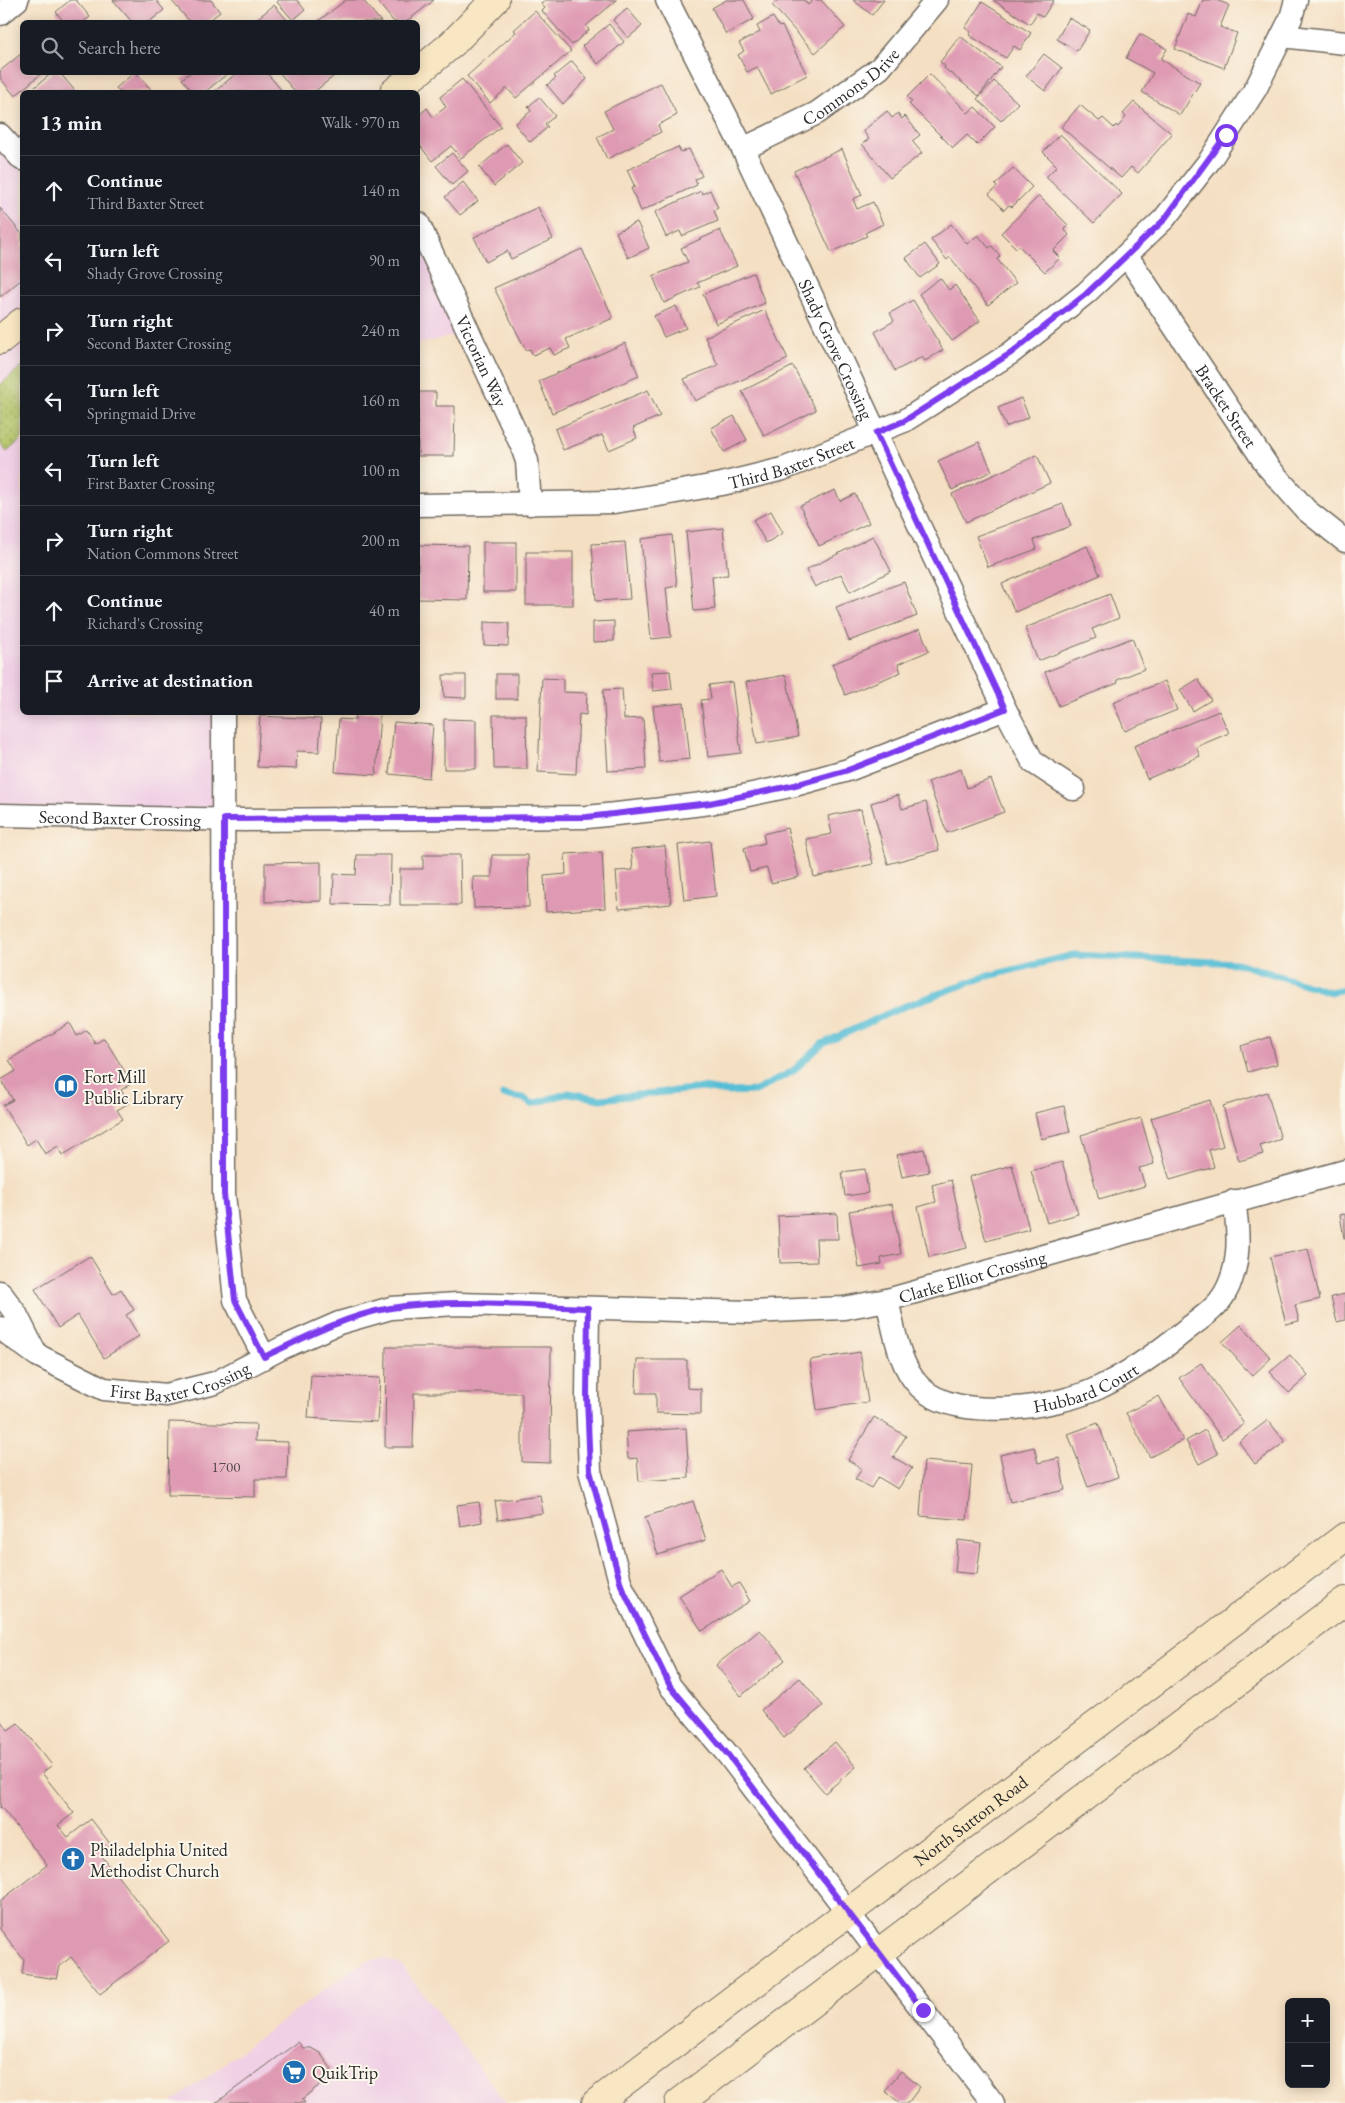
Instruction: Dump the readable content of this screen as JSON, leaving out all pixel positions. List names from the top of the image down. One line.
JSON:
{"streets":{"main road":["North Sutton Road"],"street":["Commons Drive","Shady Grove Crossing","Victorian Way","Bracket Street","Third Baxter Street","Second Baxter Crossing","Clarke Elliot Crossing","First Baxter Crossing","Hubbard Court"]},"crossings":[["Commons Drive","Shady Grove Crossing"],["Shady Grove Crossing","Third Baxter Street"],["Shady Grove Crossing","Second Baxter Crossing"],["Victorian Way","Third Baxter Street"],["Bracket Street","Third Baxter Street"],["Clarke Elliot Crossing","First Baxter Crossing"],["Clarke Elliot Crossing","Hubbard Court"]],"places":{"library":["Fort Mill Public Library"],"church":["Philadelphia United Methodist Church"],"supermarket":["QuikTrip"]},"house_numbers":["1700"],"page":{"search":"Search here","heading":["13 min","Walk · 970 m"],"list":[["Continue","Third Baxter Street","140 m"],["Turn left","Shady Grove Crossing","90 m"],["Turn right","Second Baxter Crossing","240 m"],["Turn left","Springmaid Drive","160 m"],["Turn left","First Baxter Crossing","100 m"],["Turn right","Nation Commons Street","200 m"],["Continue","Richard's Crossing","40 m"],"Arrive at destination"],"map_buttons":["+","−"]}}
